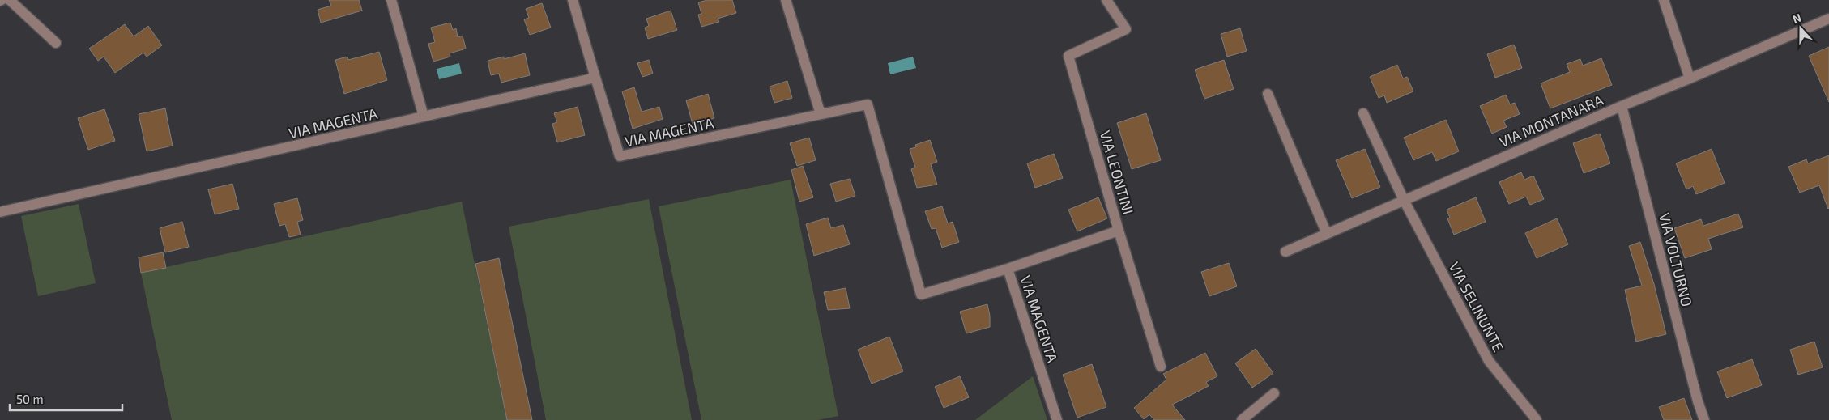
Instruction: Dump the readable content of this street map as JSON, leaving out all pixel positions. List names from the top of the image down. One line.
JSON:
{"streets":{"street":["VIA MONTANARA","VIA MAGENTA","VIA LEONTINI","VIA VOLTURNO","VIA SELINUNTE"]},"crossings":[["VIA MONTANARA","VIA VOLTURNO"],["VIA MONTANARA","VIA SELINUNTE"],["VIA MAGENTA","VIA LEONTINI"]],"scale_bar":"50 m","north":"top"}
